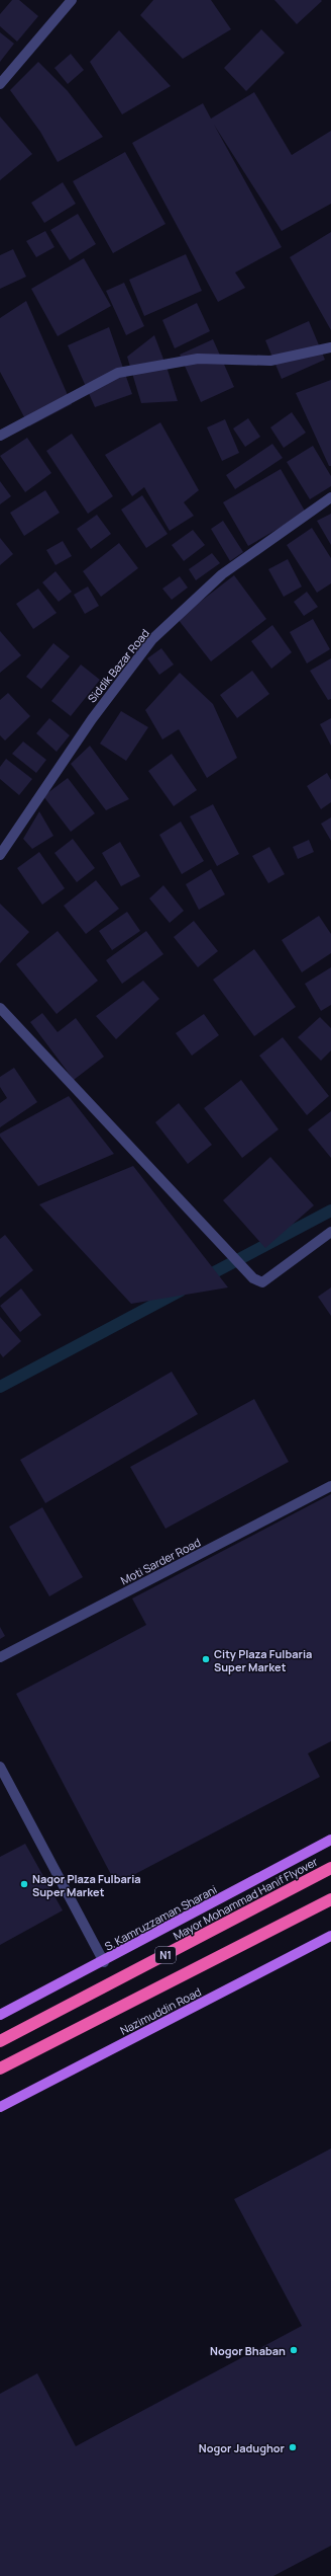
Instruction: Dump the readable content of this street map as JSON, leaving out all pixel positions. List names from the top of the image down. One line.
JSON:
{"streets":{"highway":["Mayor Mohammad Hanif Flyover","N1"],"main road":["S. Kamruzzaman Sharani","Nazimuddin Road"],"street":["Siddik Bazar Road","Moti Sarder Road"]},"places":["City Plaza Fulbaria Super Market","Nagor Plaza Fulbaria Super Market","Nogor Bhaban","Nogor Jadughor"]}
